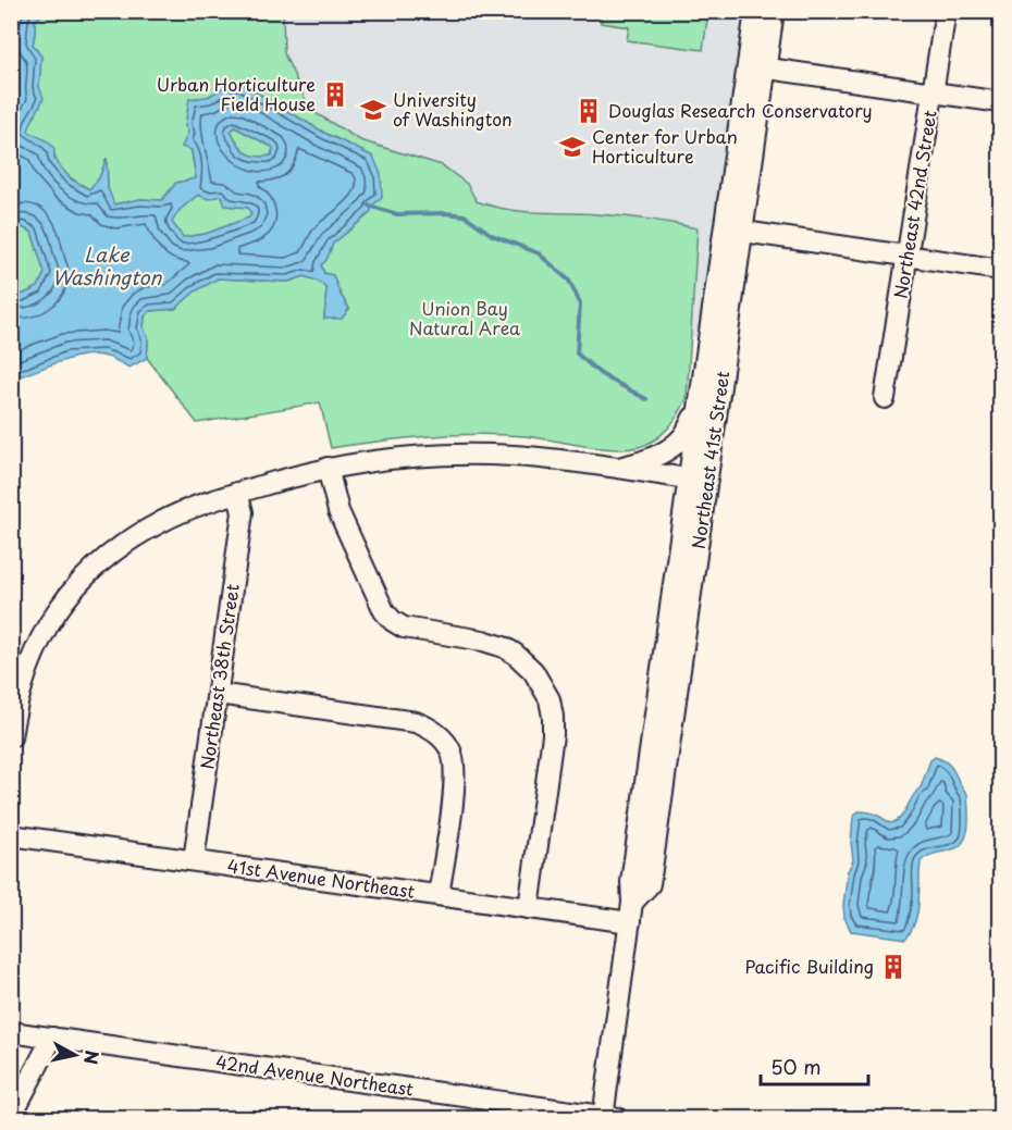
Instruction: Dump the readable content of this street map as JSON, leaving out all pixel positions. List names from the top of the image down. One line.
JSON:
{"streets":{"street":["Northeast 42nd Street","Northeast 41st Street","Northeast 38th Street","41st Avenue Northeast","42nd Avenue Northeast"]},"crossings":[["Northeast 41st Street","41st Avenue Northeast"],["Northeast 41st Street","42nd Avenue Northeast"],["Northeast 38th Street","41st Avenue Northeast"]],"water":["Lake Washington"],"parks":["Union Bay Natural Area"],"places":{"building":["Urban Horticulture Field House","Douglas Research Conservatory","Pacific Building"],"school or university":["University of Washington","Center for Urban Horticulture"]},"scale_bar":"50 m","north":"right"}
